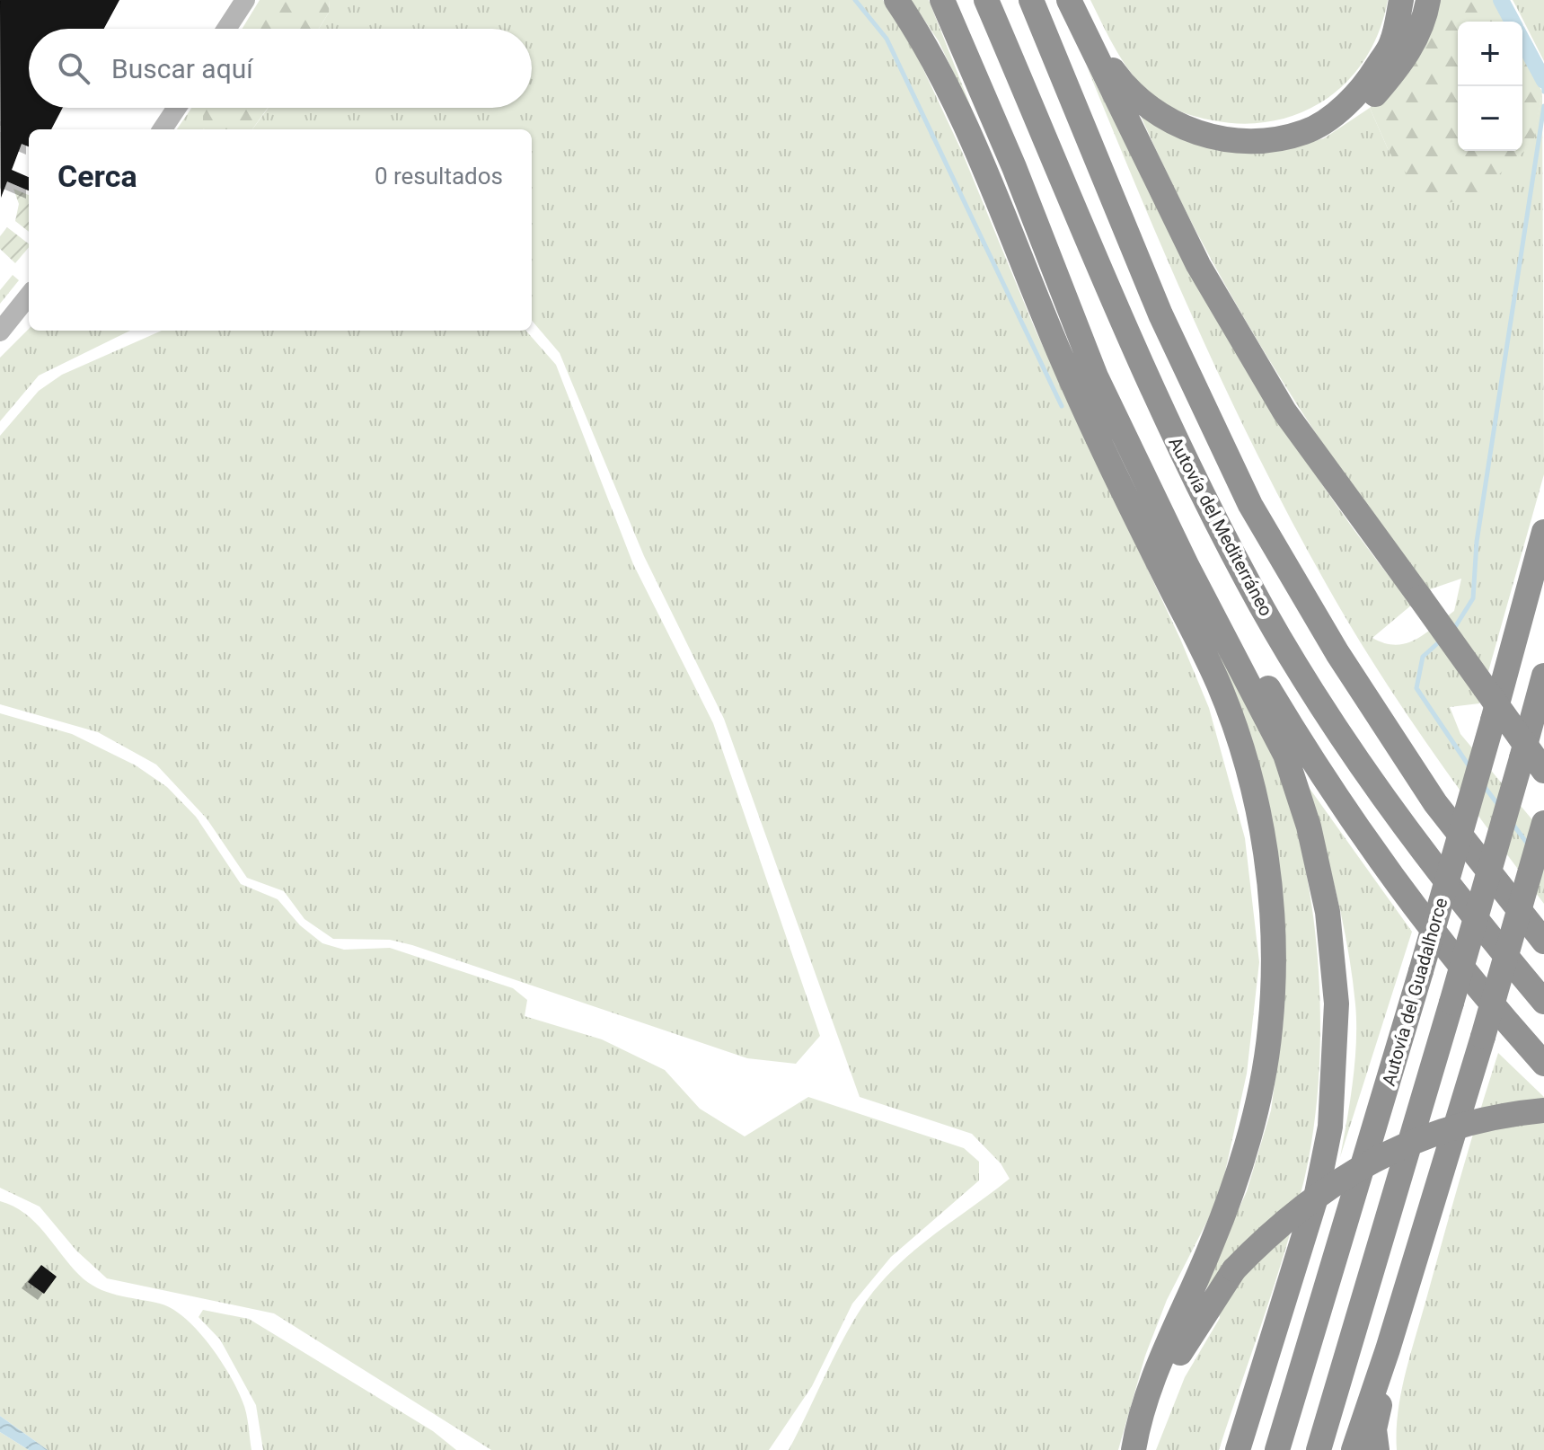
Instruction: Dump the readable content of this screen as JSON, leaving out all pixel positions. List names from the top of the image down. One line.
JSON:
{"streets":{"highway":["Autovía del Mediterráneo","Autovía del Guadalhorce"]},"page":{"map_buttons":["+","−"],"search":"Buscar aquí","heading":["Cerca","0 resultados"]}}
